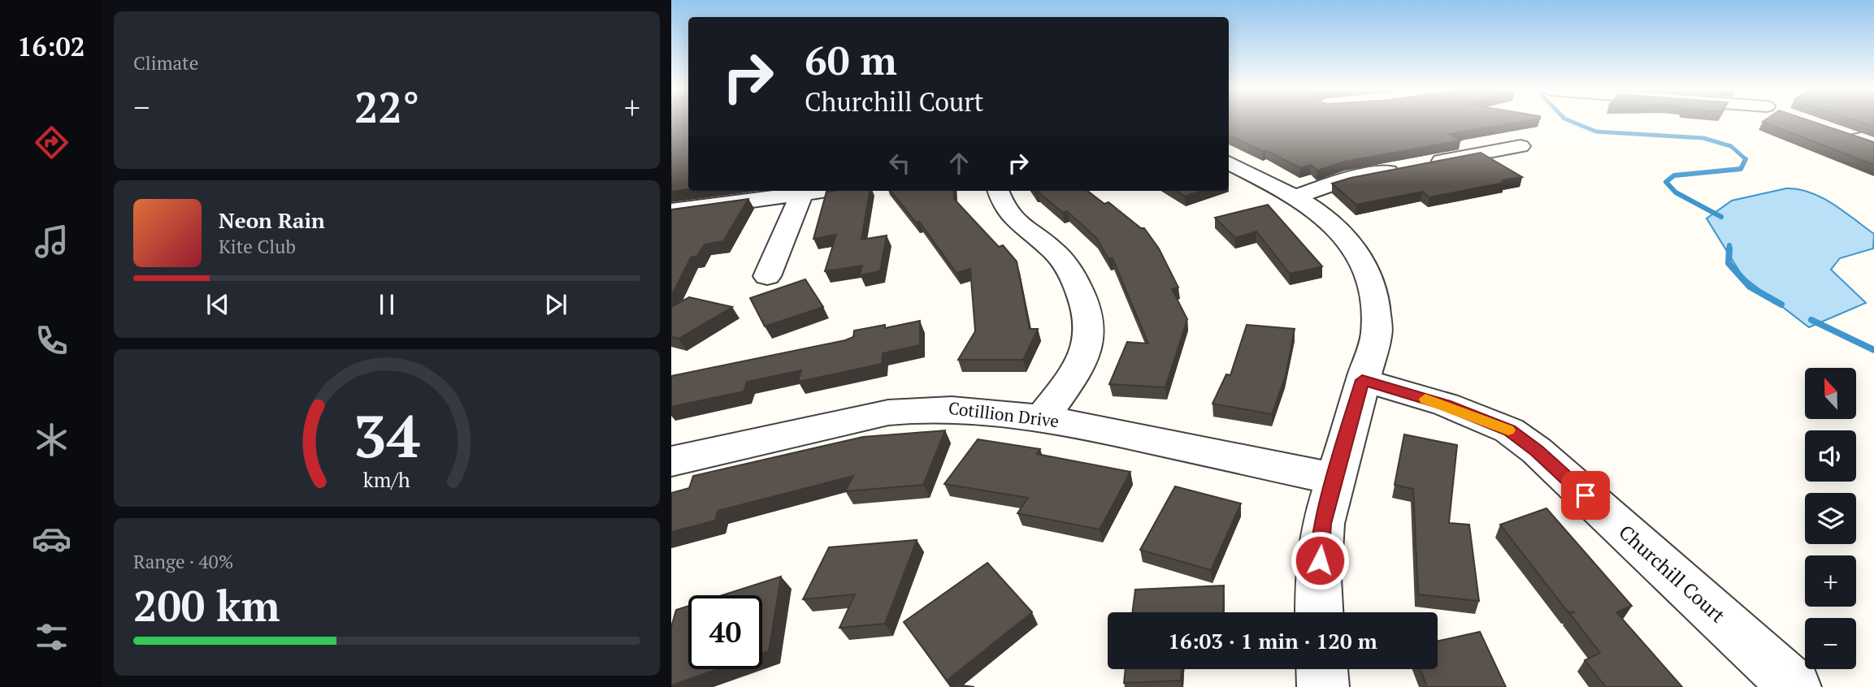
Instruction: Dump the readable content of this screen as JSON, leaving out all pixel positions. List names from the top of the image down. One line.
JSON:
{"streets":{"street":["Cotillion Drive","Churchill Court"]},"north":"top","page":{"tabs":"16:02","tile":["Climate",["Range · 40%","200 km"]],"turn":["60 m","Churchill Court"],"heat":["−","22°","+"],"song":["Neon Rain","Kite Club"],"map_buttons":["+","−"],"limit":"40","trip":"16:03 · 1 min · 120 m","gauge":["34","km/h"]}}
